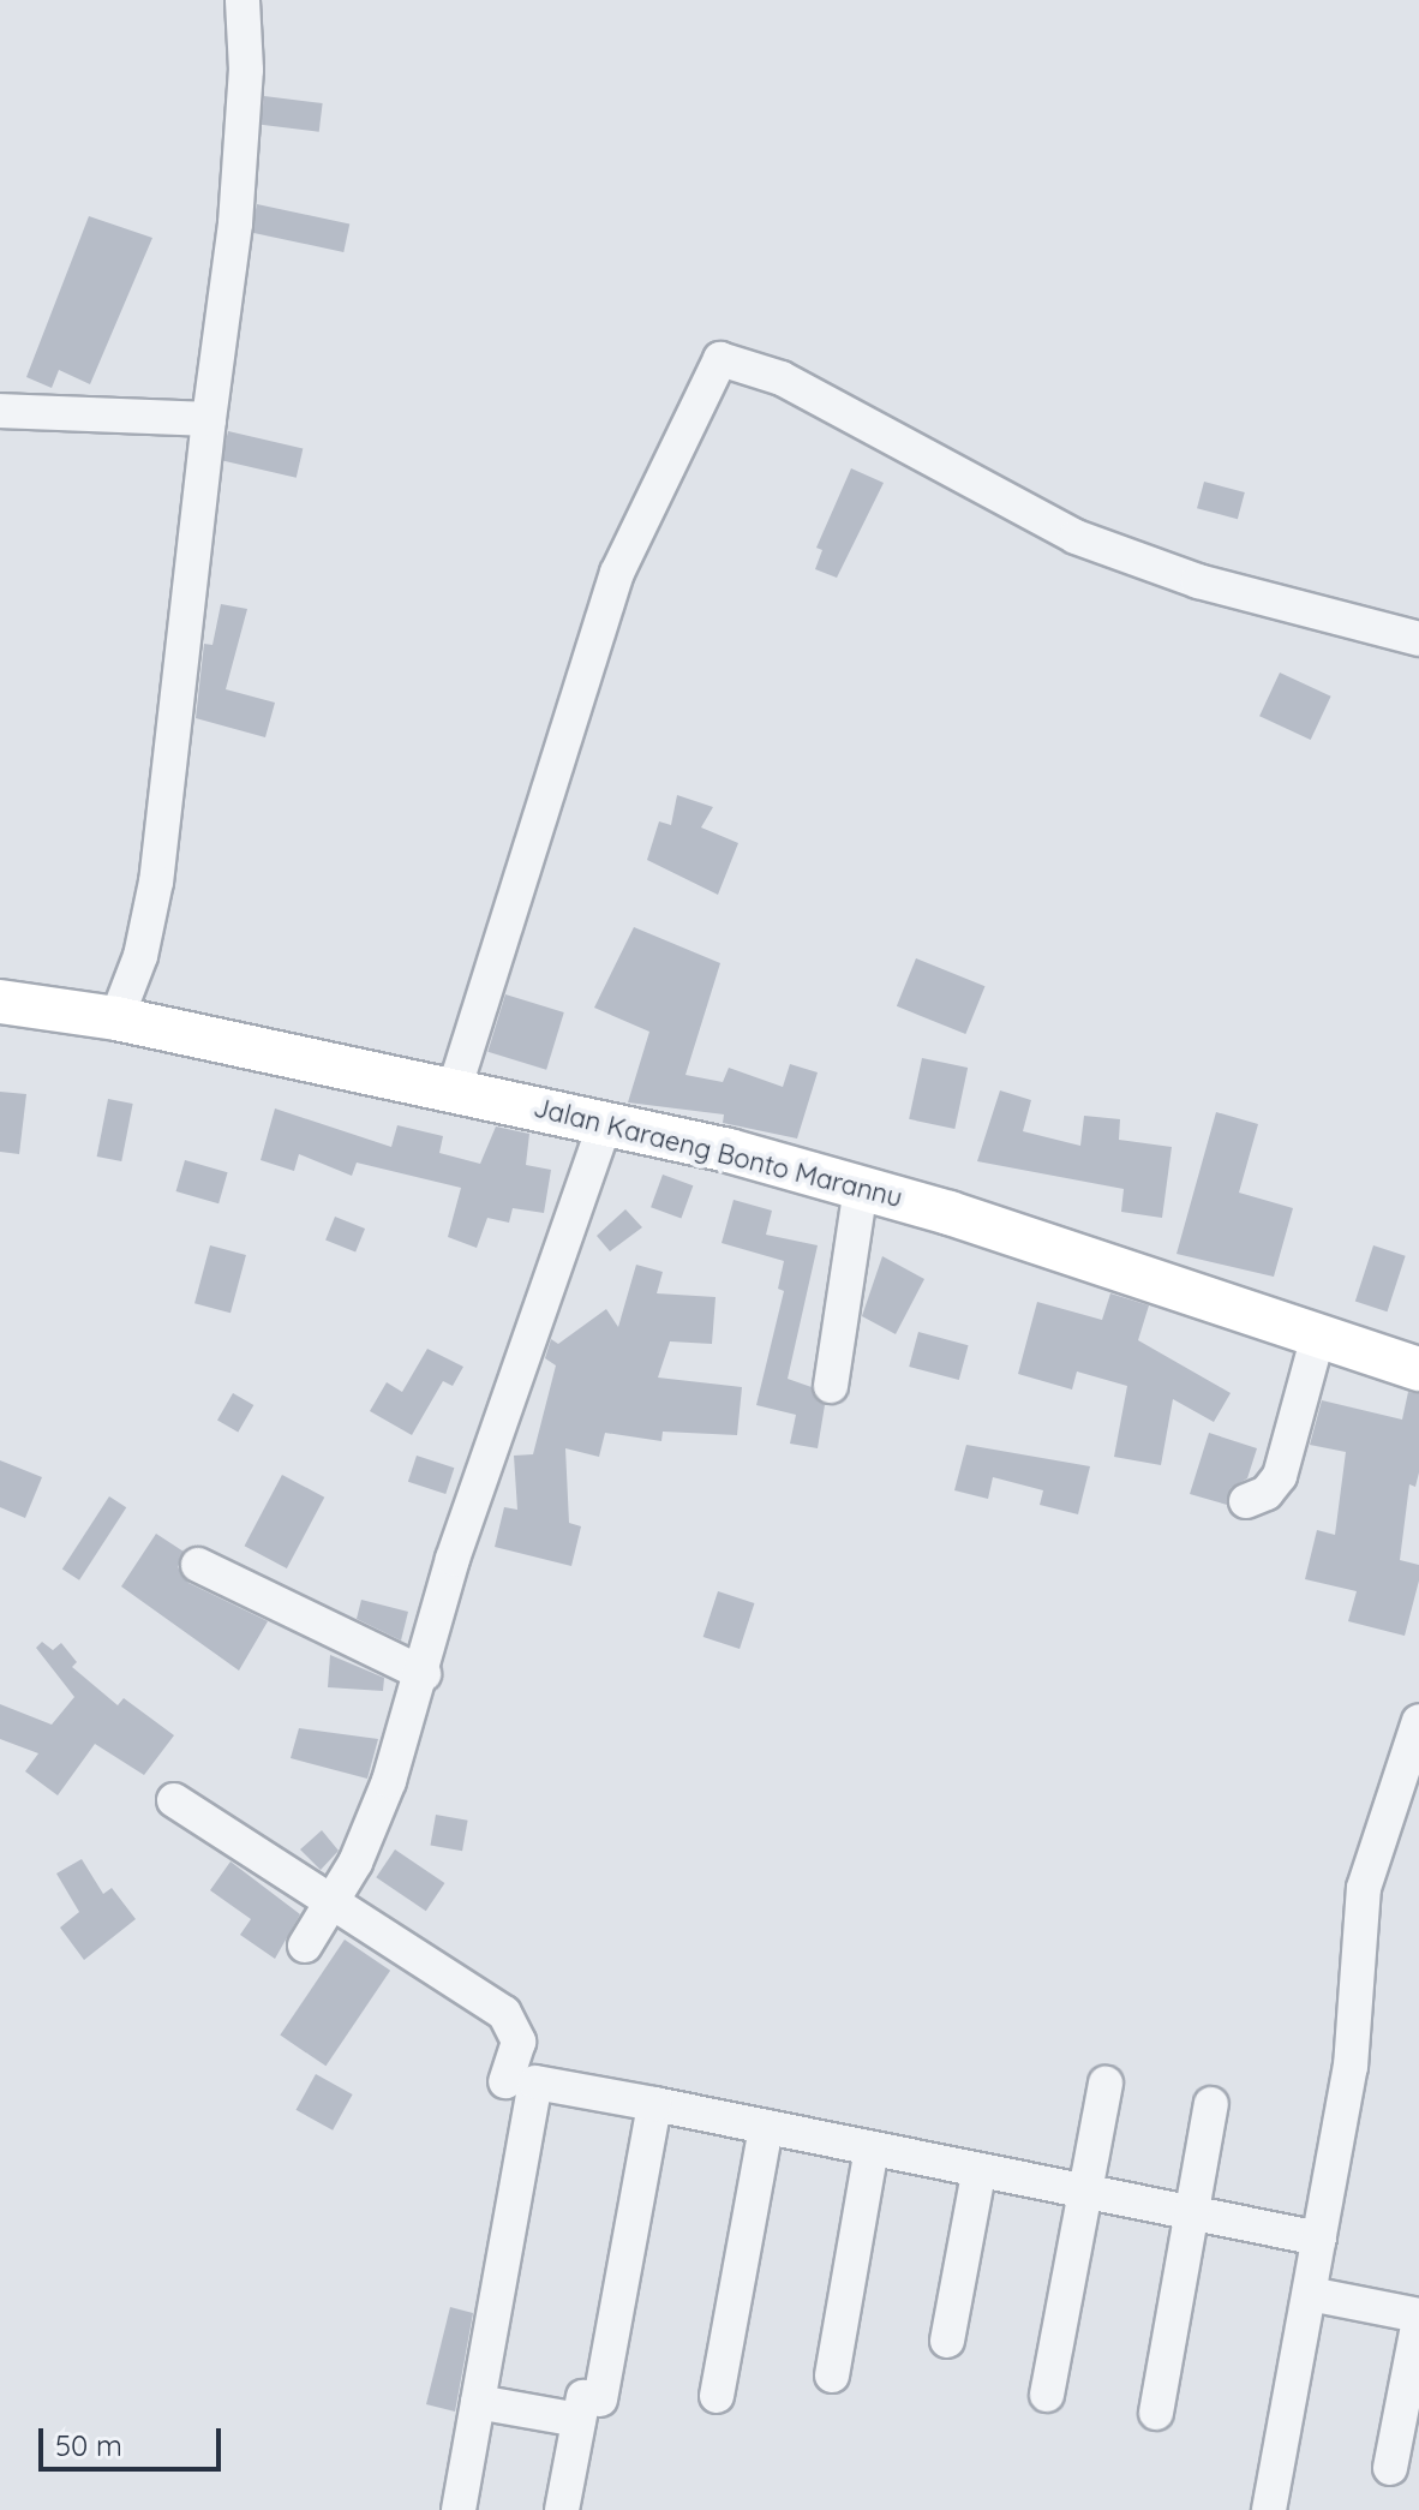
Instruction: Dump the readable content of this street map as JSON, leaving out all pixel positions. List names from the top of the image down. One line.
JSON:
{"streets":{"main road":["Jalan Karaeng Bonto Marannu"]},"scale_bar":"50 m"}
